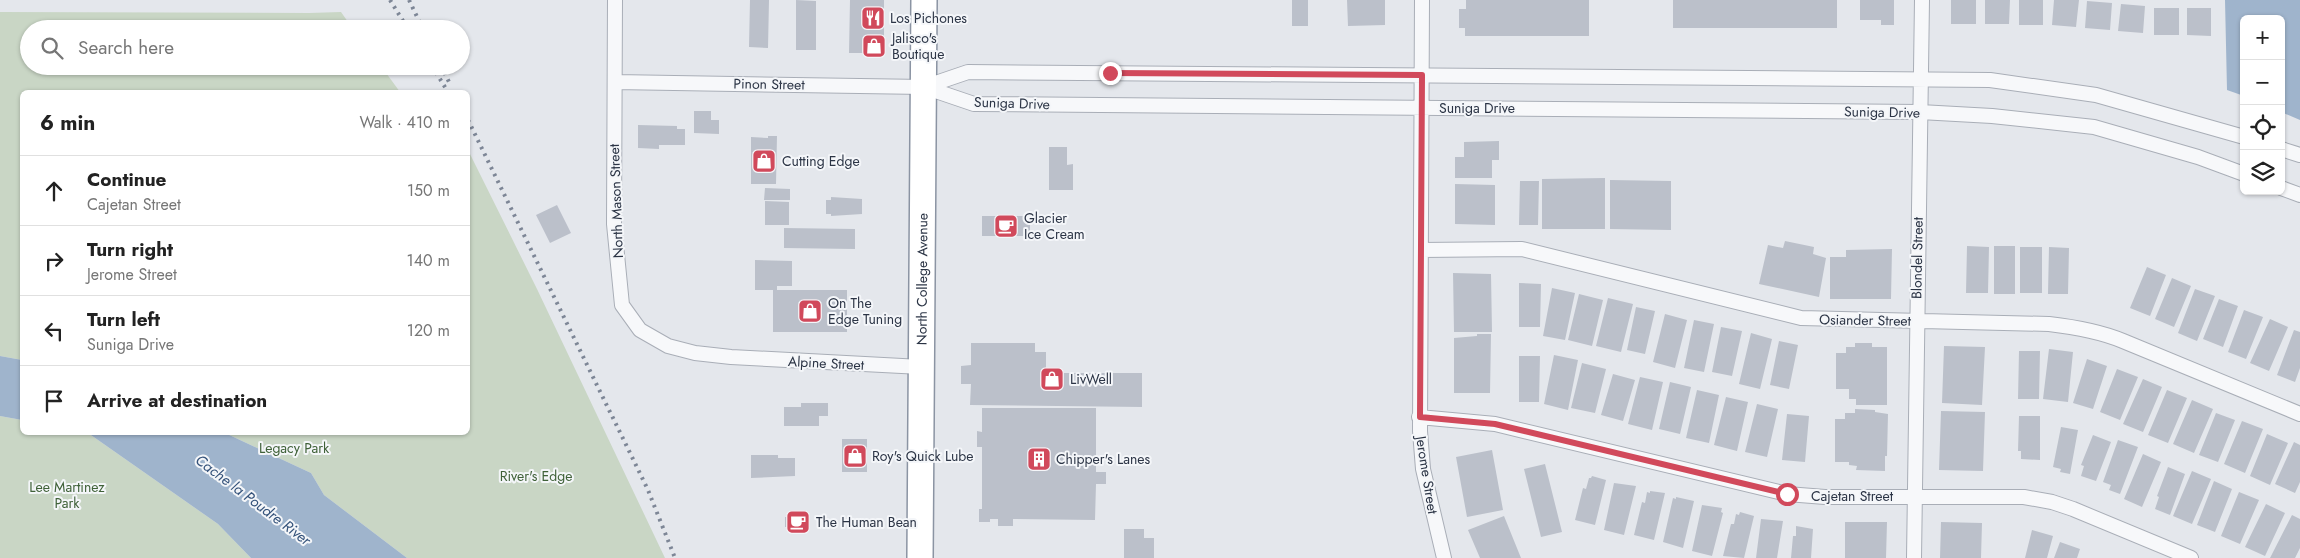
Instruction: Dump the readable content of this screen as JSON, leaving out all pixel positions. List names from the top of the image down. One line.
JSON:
{"streets":{"highway":["North College Avenue"],"street":["Pinon Street","Suniga Drive","North Mason Street","Blondel Street","Osiander Street","Alpine Street","Jerome Street","Cajetan Street"]},"crossings":[["Pinon Street","Suniga Drive"],["Pinon Street","North Mason Street"],["Pinon Street","North College Avenue"],["Suniga Drive","Blondel Street"],["Suniga Drive","North College Avenue"],["Suniga Drive","Jerome Street"],["North Mason Street","Alpine Street"],["Blondel Street","Osiander Street"],["Blondel Street","Cajetan Street"],["North College Avenue","Alpine Street"],["Osiander Street","Jerome Street"],["Jerome Street","Cajetan Street"]],"water":["Cache la Poudre River"],"parks":["Legacy Park","River's Edge","Lee Martinez Park"],"places":{"restaurant":["Los Pichones"],"shop":["Jalisco's Boutique","Cutting Edge","On The Edge Tuning","LivWell","Roy's Quick Lube"],"cafe":["Glacier Ice Cream","The Human Bean"],"building":["Chipper's Lanes"]},"page":{"map_buttons":["+","−"],"search":"Search here","heading":["6 min","Walk · 410 m"],"list":[["Continue","Cajetan Street","150 m"],["Turn right","Jerome Street","140 m"],["Turn left","Suniga Drive","120 m"],"Arrive at destination"]}}
